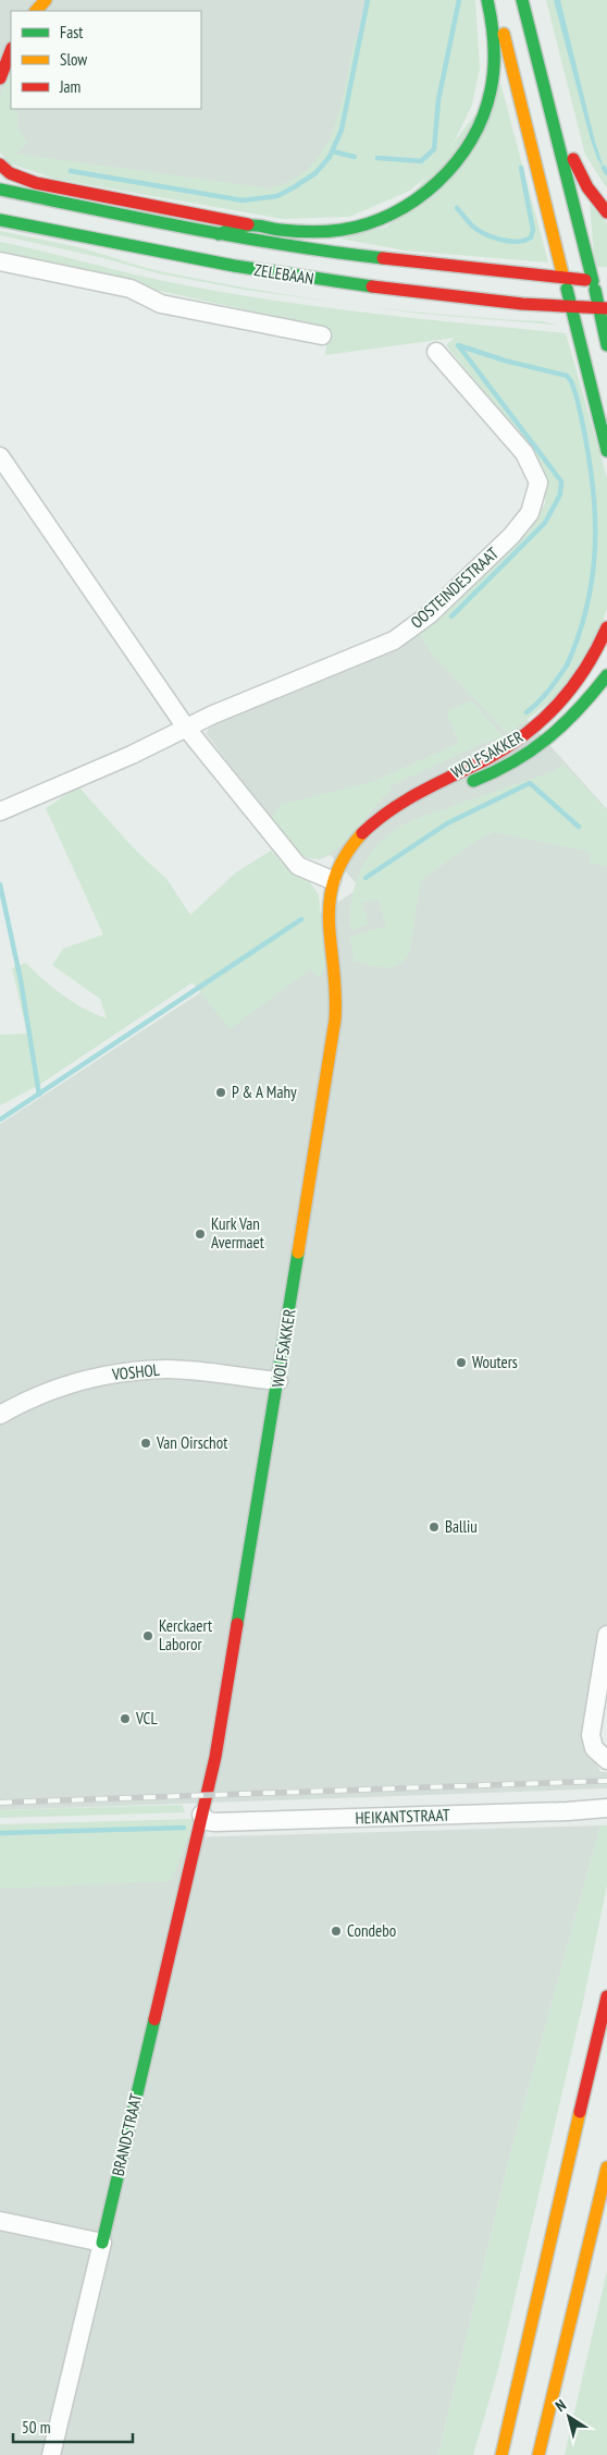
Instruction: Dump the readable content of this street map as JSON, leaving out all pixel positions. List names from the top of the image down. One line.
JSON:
{"streets":{"main road":["ZELEBAAN","WOLFSAKKER","BRANDSTRAAT"],"street":["OOSTEINDESTRAAT","VOSHOL","HEIKANTSTRAAT"]},"crossings":[["WOLFSAKKER","VOSHOL"],["WOLFSAKKER","HEIKANTSTRAAT"],["WOLFSAKKER","BRANDSTRAAT"],["HEIKANTSTRAAT","BRANDSTRAAT"]],"places":["P & A Mahy","Kurk Van Avermaet","Wouters","Van Oirschot","Balliu","Kerckaert Laboror","VCL","Condebo"],"legend":["Fast","Slow","Jam"],"scale_bar":"50 m","north":"top left"}
